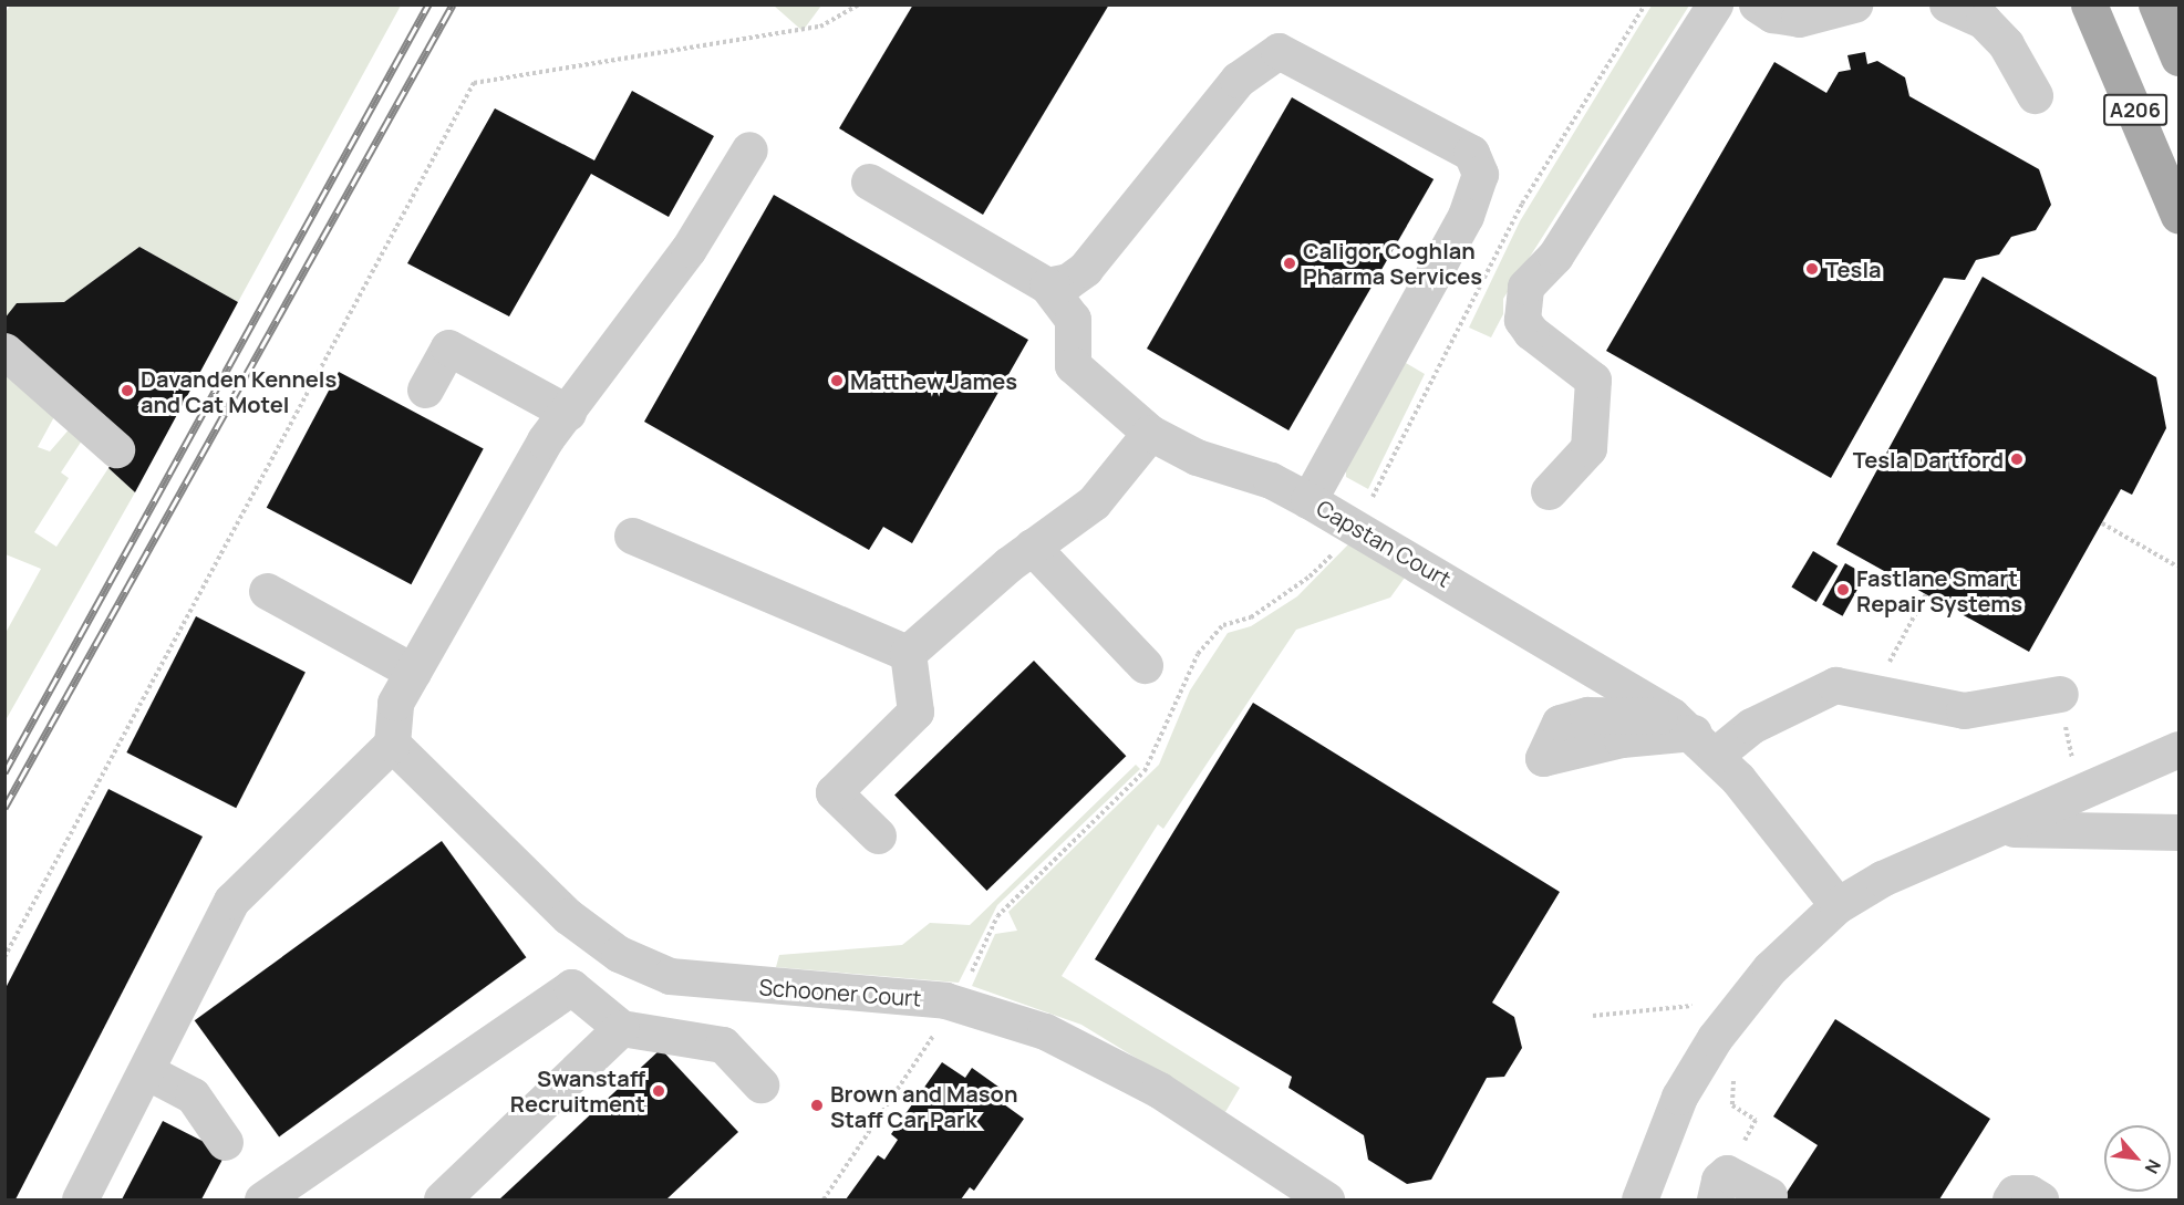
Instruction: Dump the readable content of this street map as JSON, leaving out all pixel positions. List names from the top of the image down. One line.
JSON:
{"streets":{"main road":["A206"],"street":["Capstan Court","Schooner Court"]},"places":["Caligor Coghlan Pharma Services","Tesla","Matthew James","Davanden Kennels and Cat Motel","Tesla Dartford","Fastlane Smart Repair Systems","Swanstaff Recruitment","Brown and Mason Staff Car Park"],"north":"bottom right"}
